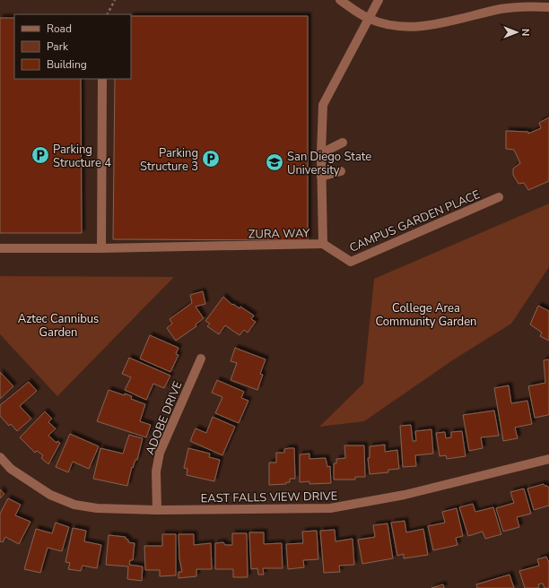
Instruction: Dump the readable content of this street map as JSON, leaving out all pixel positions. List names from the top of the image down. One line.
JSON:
{"streets":{"street":["CAMPUS GARDEN PLACE","ZURA WAY","ADOBE DRIVE","EAST FALLS VIEW DRIVE"]},"crossings":[["CAMPUS GARDEN PLACE","ZURA WAY"],["ADOBE DRIVE","EAST FALLS VIEW DRIVE"]],"parks":["College Area Community Garden","Aztec Cannibus Garden"],"places":{"parking":["Parking Structure 4","Parking Structure 3"],"school or university":["San Diego State University"]},"legend":["Road","Park","Building"],"north":"right"}
